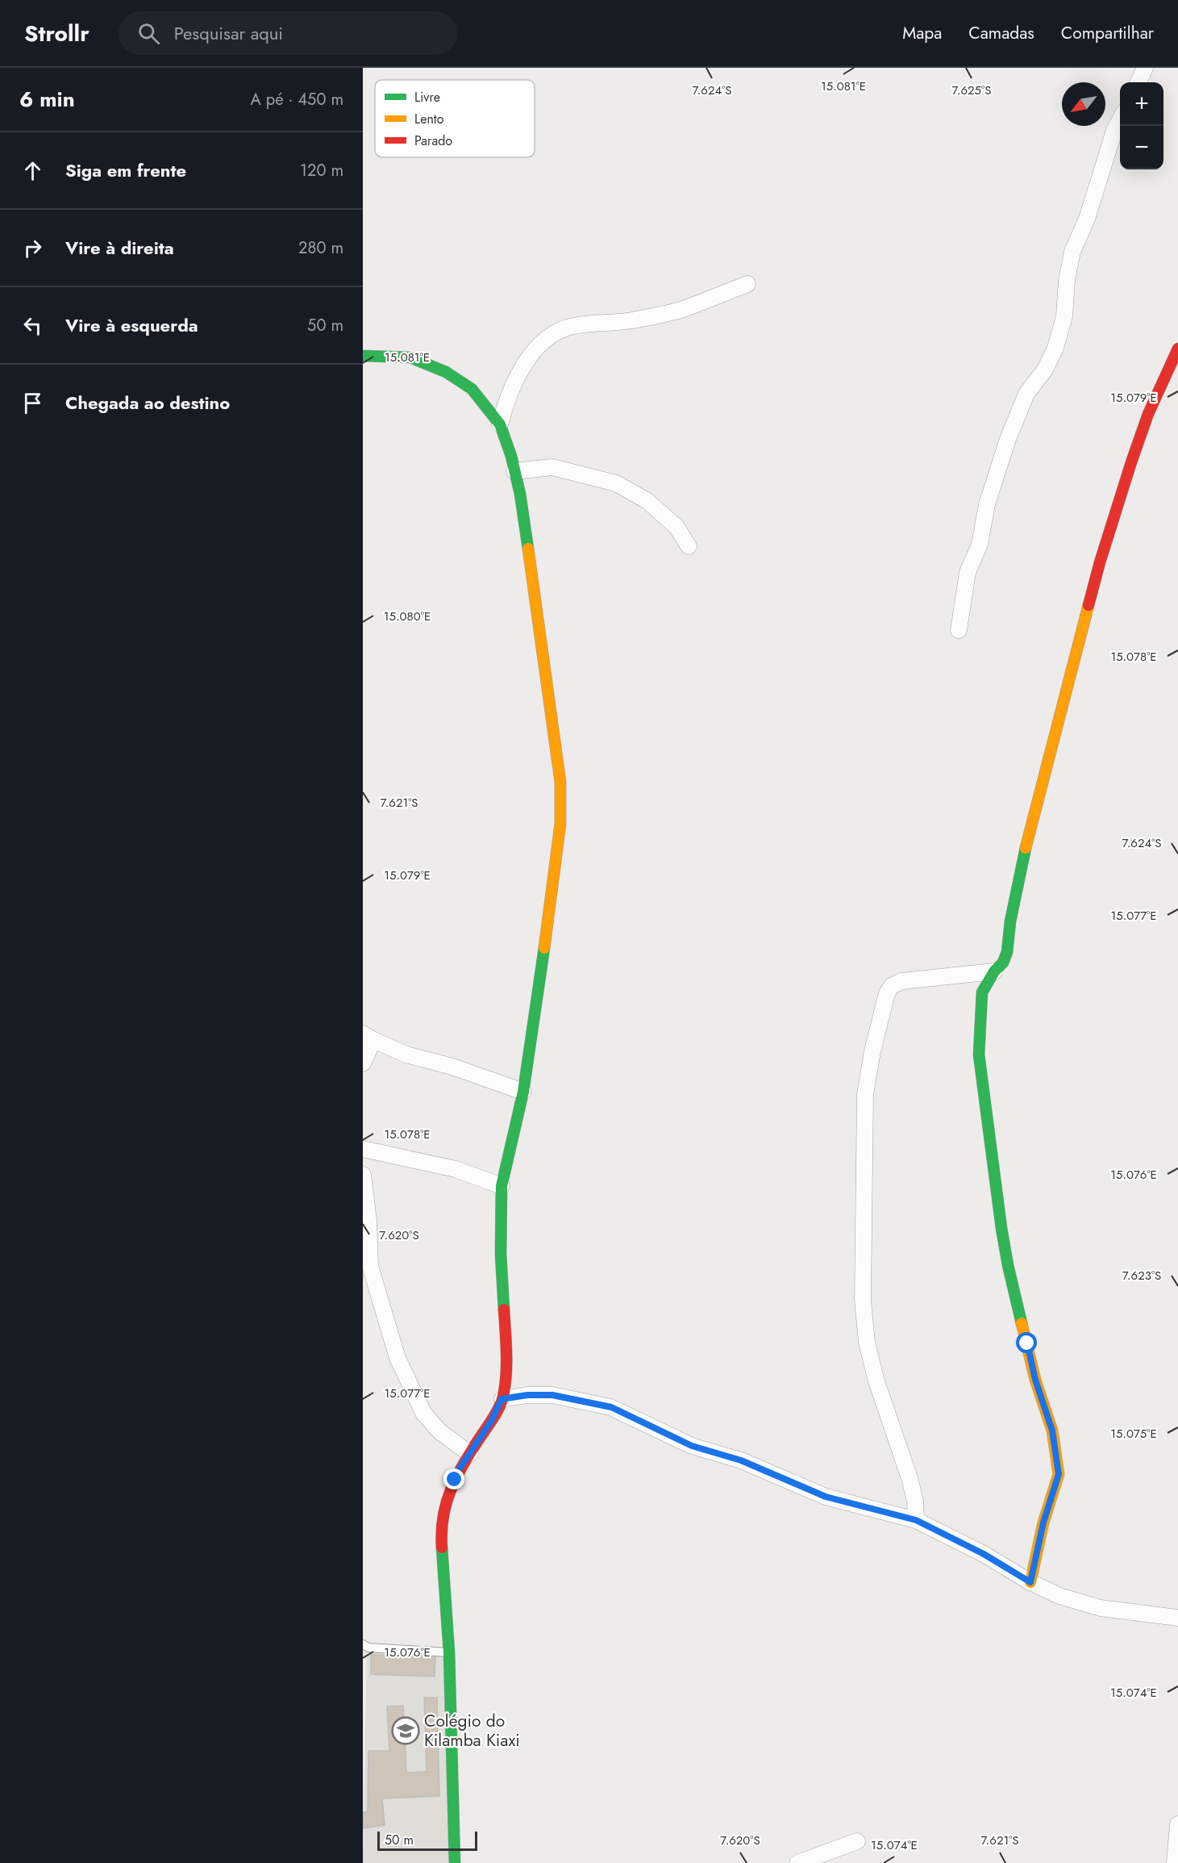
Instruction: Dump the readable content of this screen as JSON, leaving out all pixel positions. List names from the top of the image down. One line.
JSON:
{"places":{"school or university":["Colégio do Kilamba Kiaxi"]},"legend":["Livre","Lento","Parado"],"scale_bar":"50 m","north":"bottom left","page":{"header":"Strollr","search":"Pesquisar aqui","nav":["Mapa","Camadas","Compartilhar"],"heading":["6 min","A pé · 450 m"],"map_buttons":["+","−"],"list":[["Siga em frente","120 m"],["Vire à direita","280 m"],["Vire à esquerda","50 m"],"Chegada ao destino"],"scale":"50 m"},"coordinates":["15.081°E","7.624°S","7.625°S","15.079°E","15.080°E","15.078°E","7.621°S","15.077°E","15.076°E","7.620°S","7.623°S","15.075°E","15.074°E"]}
